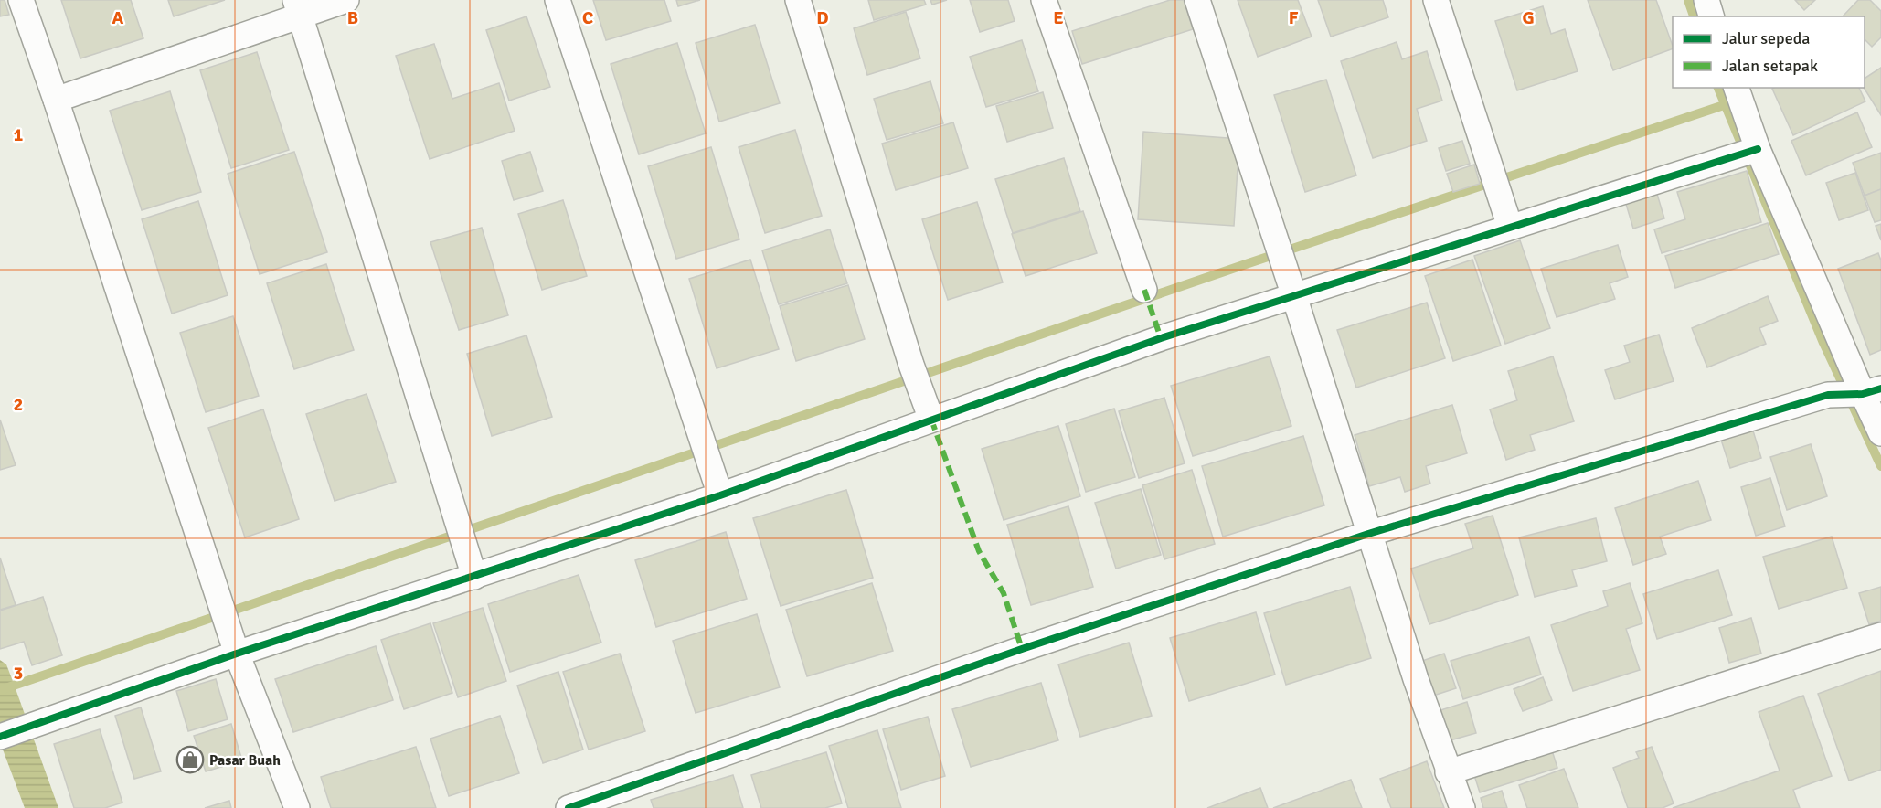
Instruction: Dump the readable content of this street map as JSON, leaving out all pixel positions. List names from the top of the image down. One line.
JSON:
{"places":{"shop":["Pasar Buah"]},"legend":["Jalur sepeda","Jalan setapak"],"grid":{"columns":["A","B","C","D","E","F","G"],"rows":["1","2","3"]}}
